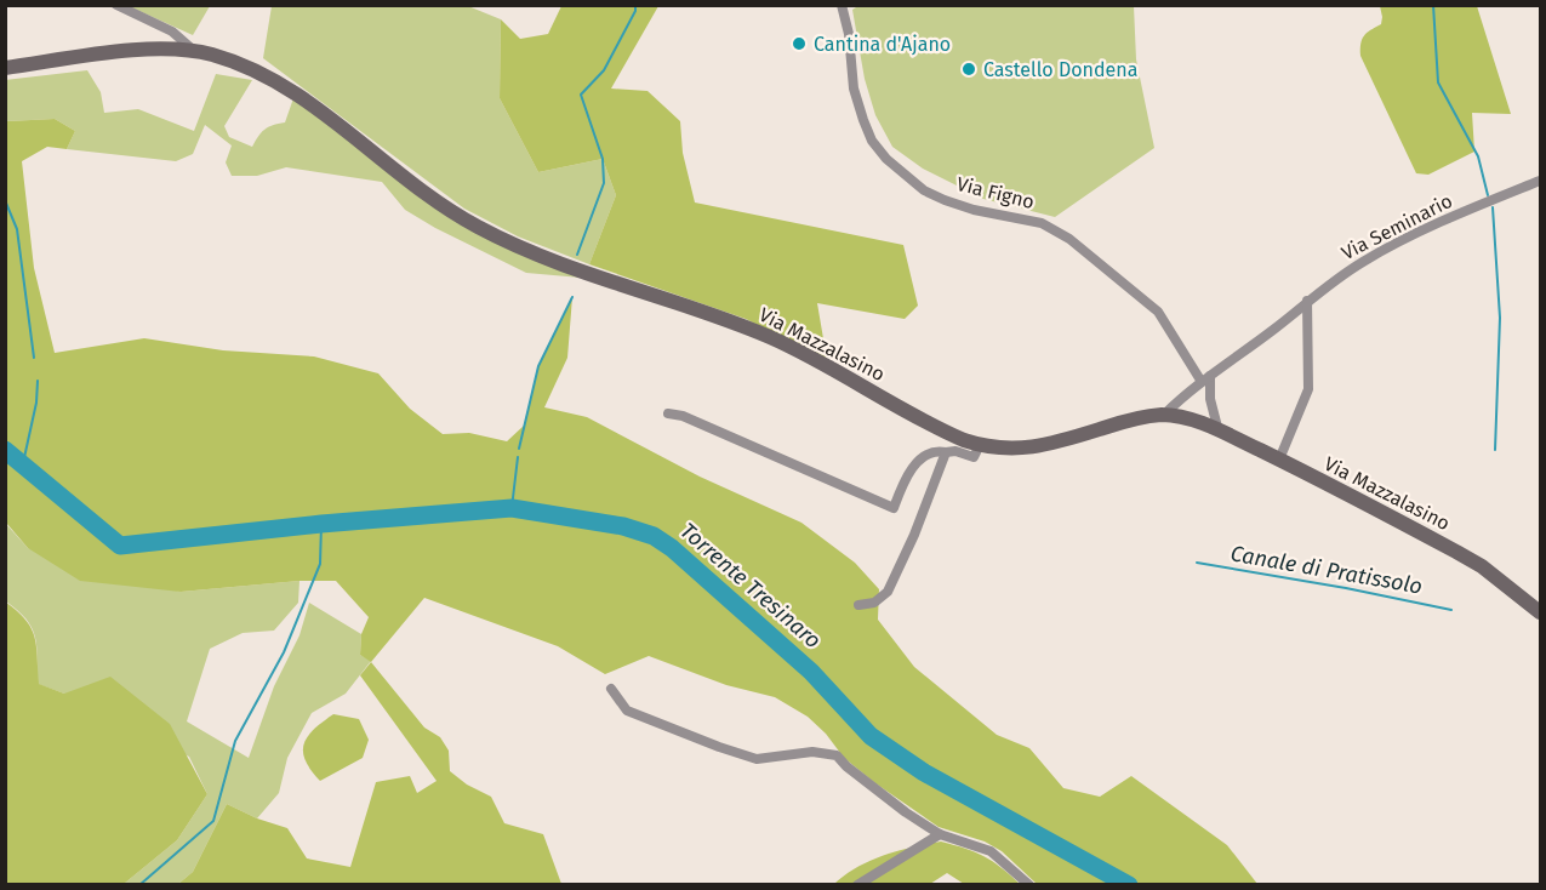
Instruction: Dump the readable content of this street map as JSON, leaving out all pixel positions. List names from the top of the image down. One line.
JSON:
{"streets":{"main road":["Via Mazzalasino"],"street":["Via Figno","Via Seminario"]},"crossings":[["Via Figno","Via Seminario"],["Via Seminario","Via Mazzalasino"]],"water":["Canale di Pratissolo","Torrente Tresinaro"],"places":["Cantina d'Ajano","Castello Dondena"]}
